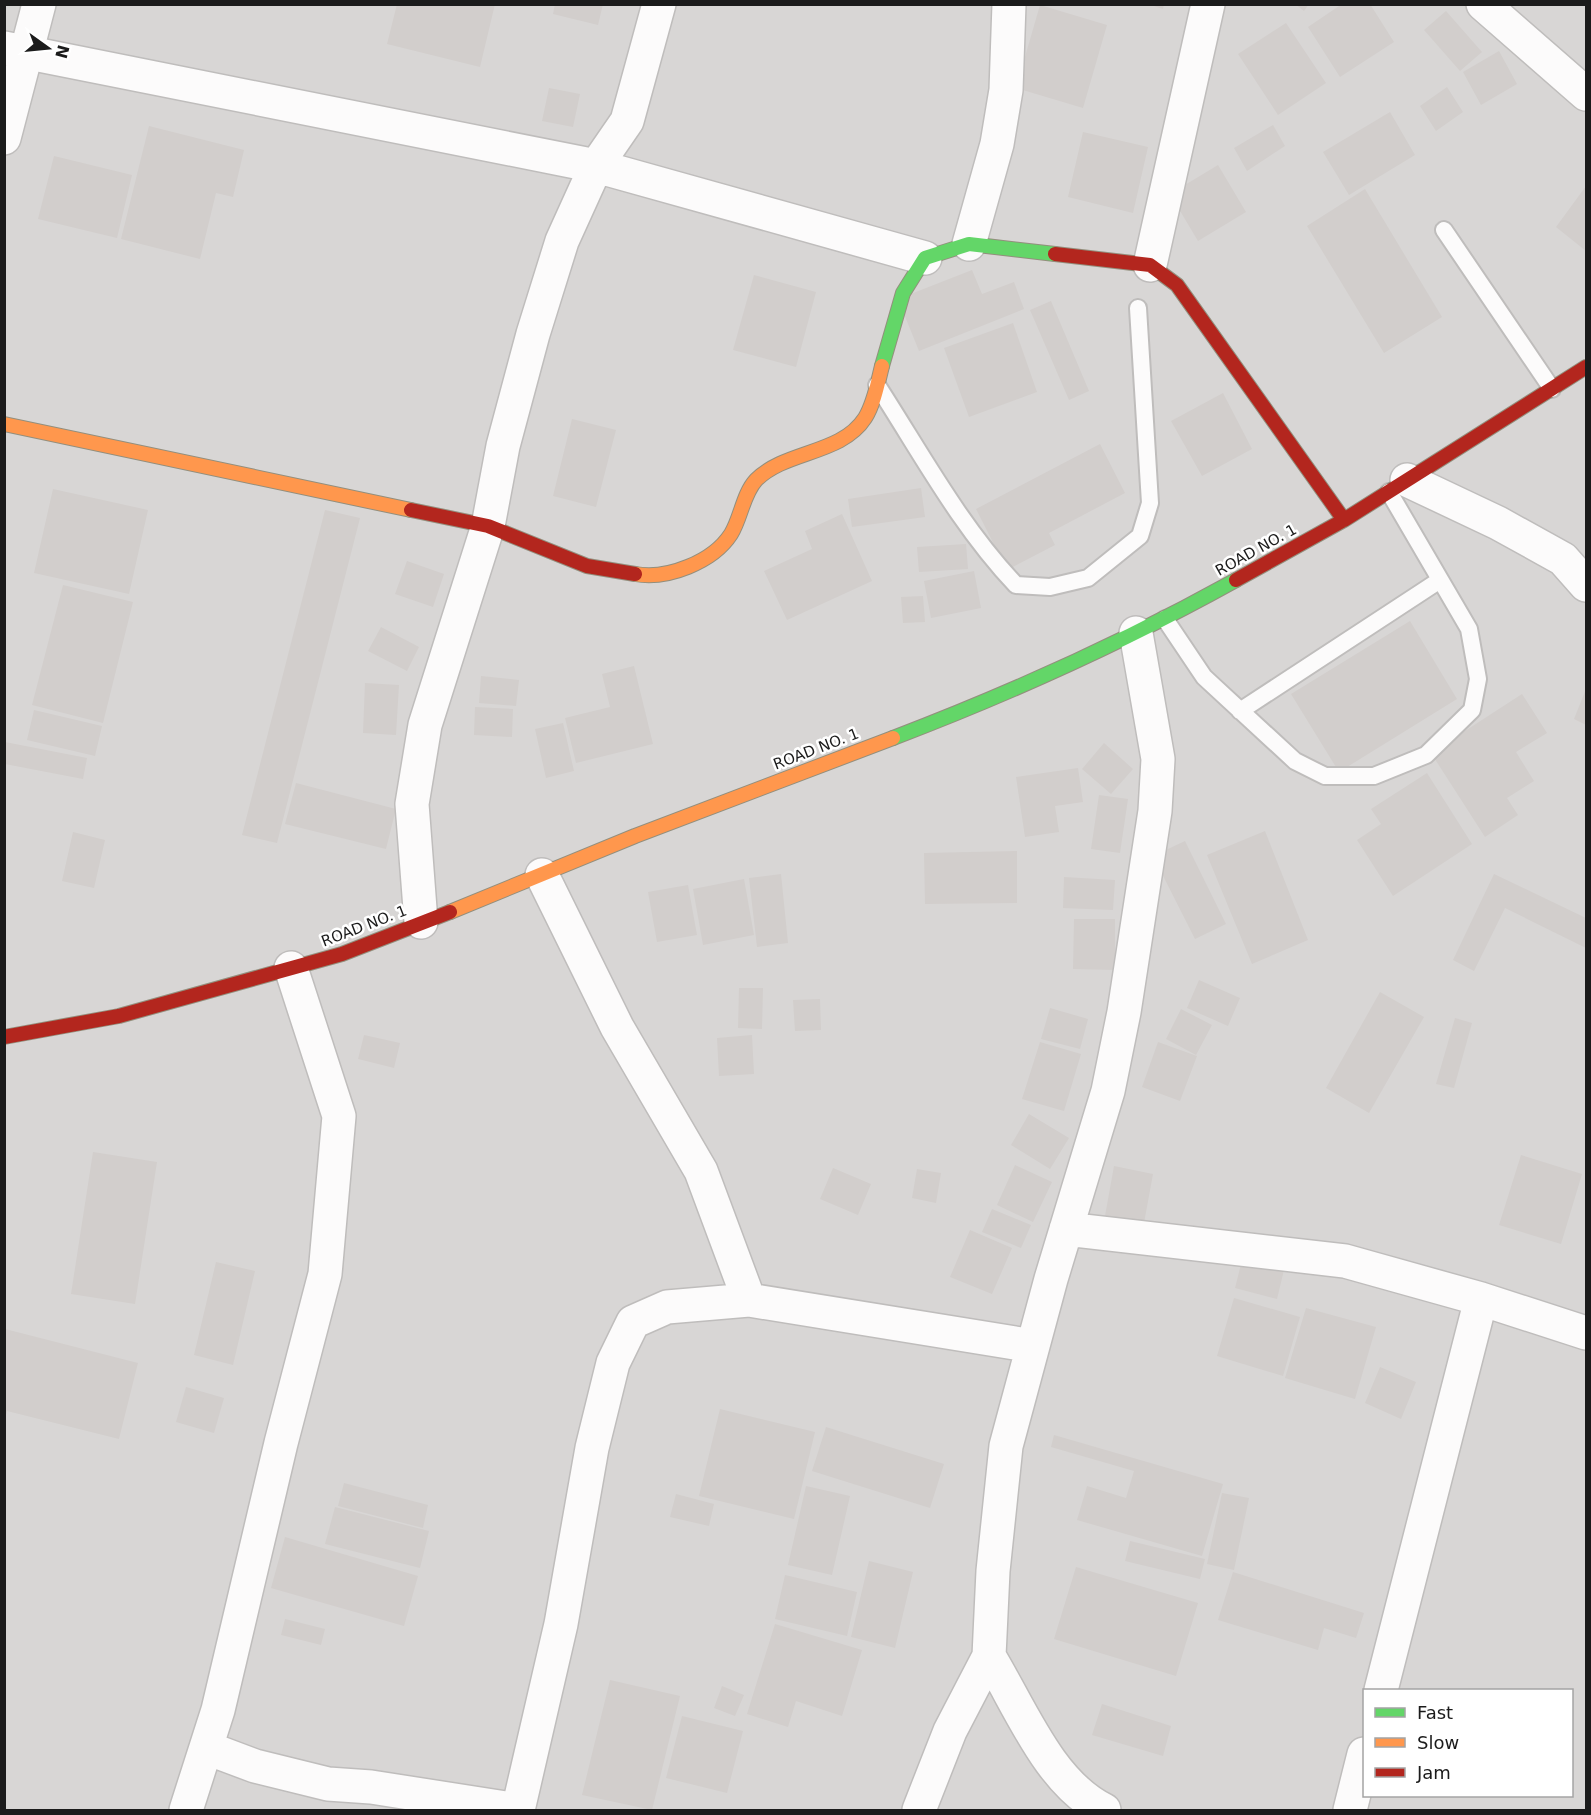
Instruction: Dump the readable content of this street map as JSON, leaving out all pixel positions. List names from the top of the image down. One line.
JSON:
{"streets":{"main road":["ROAD NO. 1"]},"legend":["Fast","Slow","Jam"],"north":"right"}
